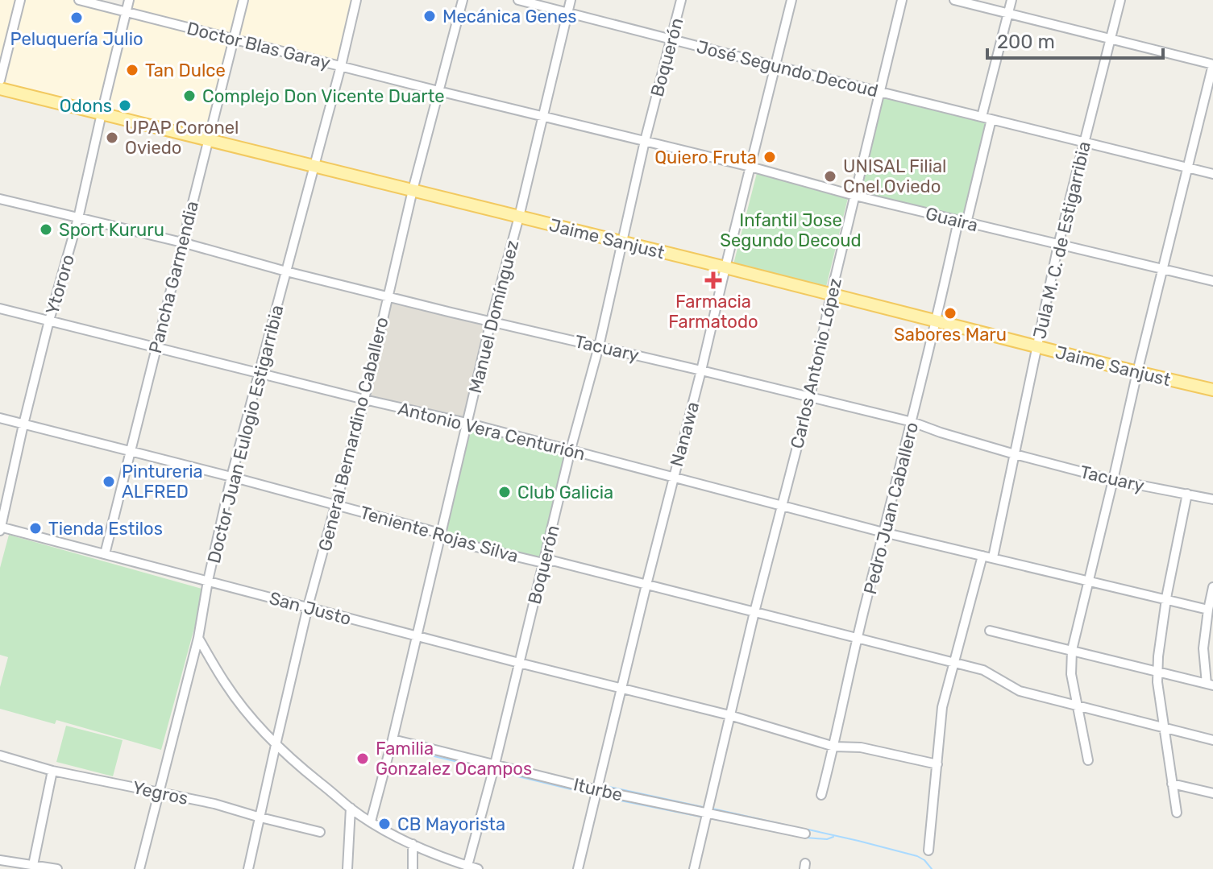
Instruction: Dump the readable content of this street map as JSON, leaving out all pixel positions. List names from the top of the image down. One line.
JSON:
{"streets":{"main road":["Jaime Sanjust"],"street":["Doctor Blas Garay","Boquerón","José Segundo Decoud","Guaira","Jula M. C. de Estigarribia","Pancha Garmendia","Ytororo","Manuel Domínguez","Tacuary","Carlos Antonio López","Antonio Vera Centurión","Doctor Juan Eulogio Estigarribia","General Bernardino Caballero","Nanawa","Pedro Juan Caballero","Teniente Rojas Silva","San Justo","Iturbe","Yegros"]},"crossings":[["Doctor Blas Garay","Guaira"],["Doctor Blas Garay","Pancha Garmendia"],["Doctor Blas Garay","Ytororo"],["Doctor Blas Garay","Manuel Domínguez"],["Doctor Blas Garay","Doctor Juan Eulogio Estigarribia"],["Doctor Blas Garay","General Bernardino Caballero"],["Boquerón","José Segundo Decoud"],["Boquerón","Guaira"],["Boquerón","Jaime Sanjust"],["Boquerón","Tacuary"],["Boquerón","Antonio Vera Centurión"],["Boquerón","Teniente Rojas Silva"],["Boquerón","San Justo"],["Boquerón","Iturbe"],["José Segundo Decoud","Jula M. C. de Estigarribia"],["José Segundo Decoud","Manuel Domínguez"],["José Segundo Decoud","Carlos Antonio López"],["José Segundo Decoud","Nanawa"],["José Segundo Decoud","Pedro Juan Caballero"],["Guaira","Jula M. C. de Estigarribia"],["Guaira","Manuel Domínguez"],["Guaira","Carlos Antonio López"],["Guaira","Nanawa"],["Guaira","Pedro Juan Caballero"],["Jaime Sanjust","Jula M. C. de Estigarribia"],["Jaime Sanjust","Pancha Garmendia"],["Jaime Sanjust","Ytororo"],["Jaime Sanjust","Manuel Domínguez"],["Jaime Sanjust","Carlos Antonio López"],["Jaime Sanjust","Doctor Juan Eulogio Estigarribia"],["Jaime Sanjust","General Bernardino Caballero"],["Jaime Sanjust","Nanawa"],["Jaime Sanjust","Pedro Juan Caballero"],["Jula M. C. de Estigarribia","Tacuary"],["Jula M. C. de Estigarribia","Antonio Vera Centurión"],["Pancha Garmendia","Tacuary"],["Pancha Garmendia","Antonio Vera Centurión"],["Pancha Garmendia","Teniente Rojas Silva"],["Pancha Garmendia","San Justo"],["Ytororo","Tacuary"],["Ytororo","Antonio Vera Centurión"],["Ytororo","Teniente Rojas Silva"],["Ytororo","San Justo"],["Manuel Domínguez","Tacuary"],["Manuel Domínguez","Antonio Vera Centurión"],["Manuel Domínguez","Teniente Rojas Silva"],["Manuel Domínguez","San Justo"],["Manuel Domínguez","Iturbe"],["Tacuary","Carlos Antonio López"],["Tacuary","Doctor Juan Eulogio Estigarribia"],["Tacuary","General Bernardino Caballero"],["Tacuary","Nanawa"],["Tacuary","Pedro Juan Caballero"],["Carlos Antonio López","Antonio Vera Centurión"],["Carlos Antonio López","Teniente Rojas Silva"],["Carlos Antonio López","San Justo"],["Carlos Antonio López","Iturbe"],["Antonio Vera Centurión","Doctor Juan Eulogio Estigarribia"],["Antonio Vera Centurión","General Bernardino Caballero"],["Antonio Vera Centurión","Nanawa"],["Antonio Vera Centurión","Pedro Juan Caballero"],["Doctor Juan Eulogio Estigarribia","Teniente Rojas Silva"],["Doctor Juan Eulogio Estigarribia","San Justo"],["Doctor Juan Eulogio Estigarribia","Yegros"],["General Bernardino Caballero","Teniente Rojas Silva"],["General Bernardino Caballero","San Justo"],["General Bernardino Caballero","Yegros"],["Nanawa","Teniente Rojas Silva"],["Nanawa","San Justo"],["Nanawa","Iturbe"],["Pedro Juan Caballero","Teniente Rojas Silva"],["Pedro Juan Caballero","San Justo"]],"parks":["Infantil Jose Segundo Decoud"],"places":{"other":["Mecánica Genes","Peluquería Julio","Tan Dulce","Complejo Don Vicente Duarte","Odons","UPAP Coronel Oviedo","Quiero Fruta","UNISAL Filial Cnel.Oviedo","Sport Kururu","Sabores Maru","Pintureria ALFRED","Club Galicia","Tienda Estilos","Familia Gonzalez Ocampos","CB Mayorista"],"health":["Farmacia Farmatodo"]},"scale_bar":"200 m"}
